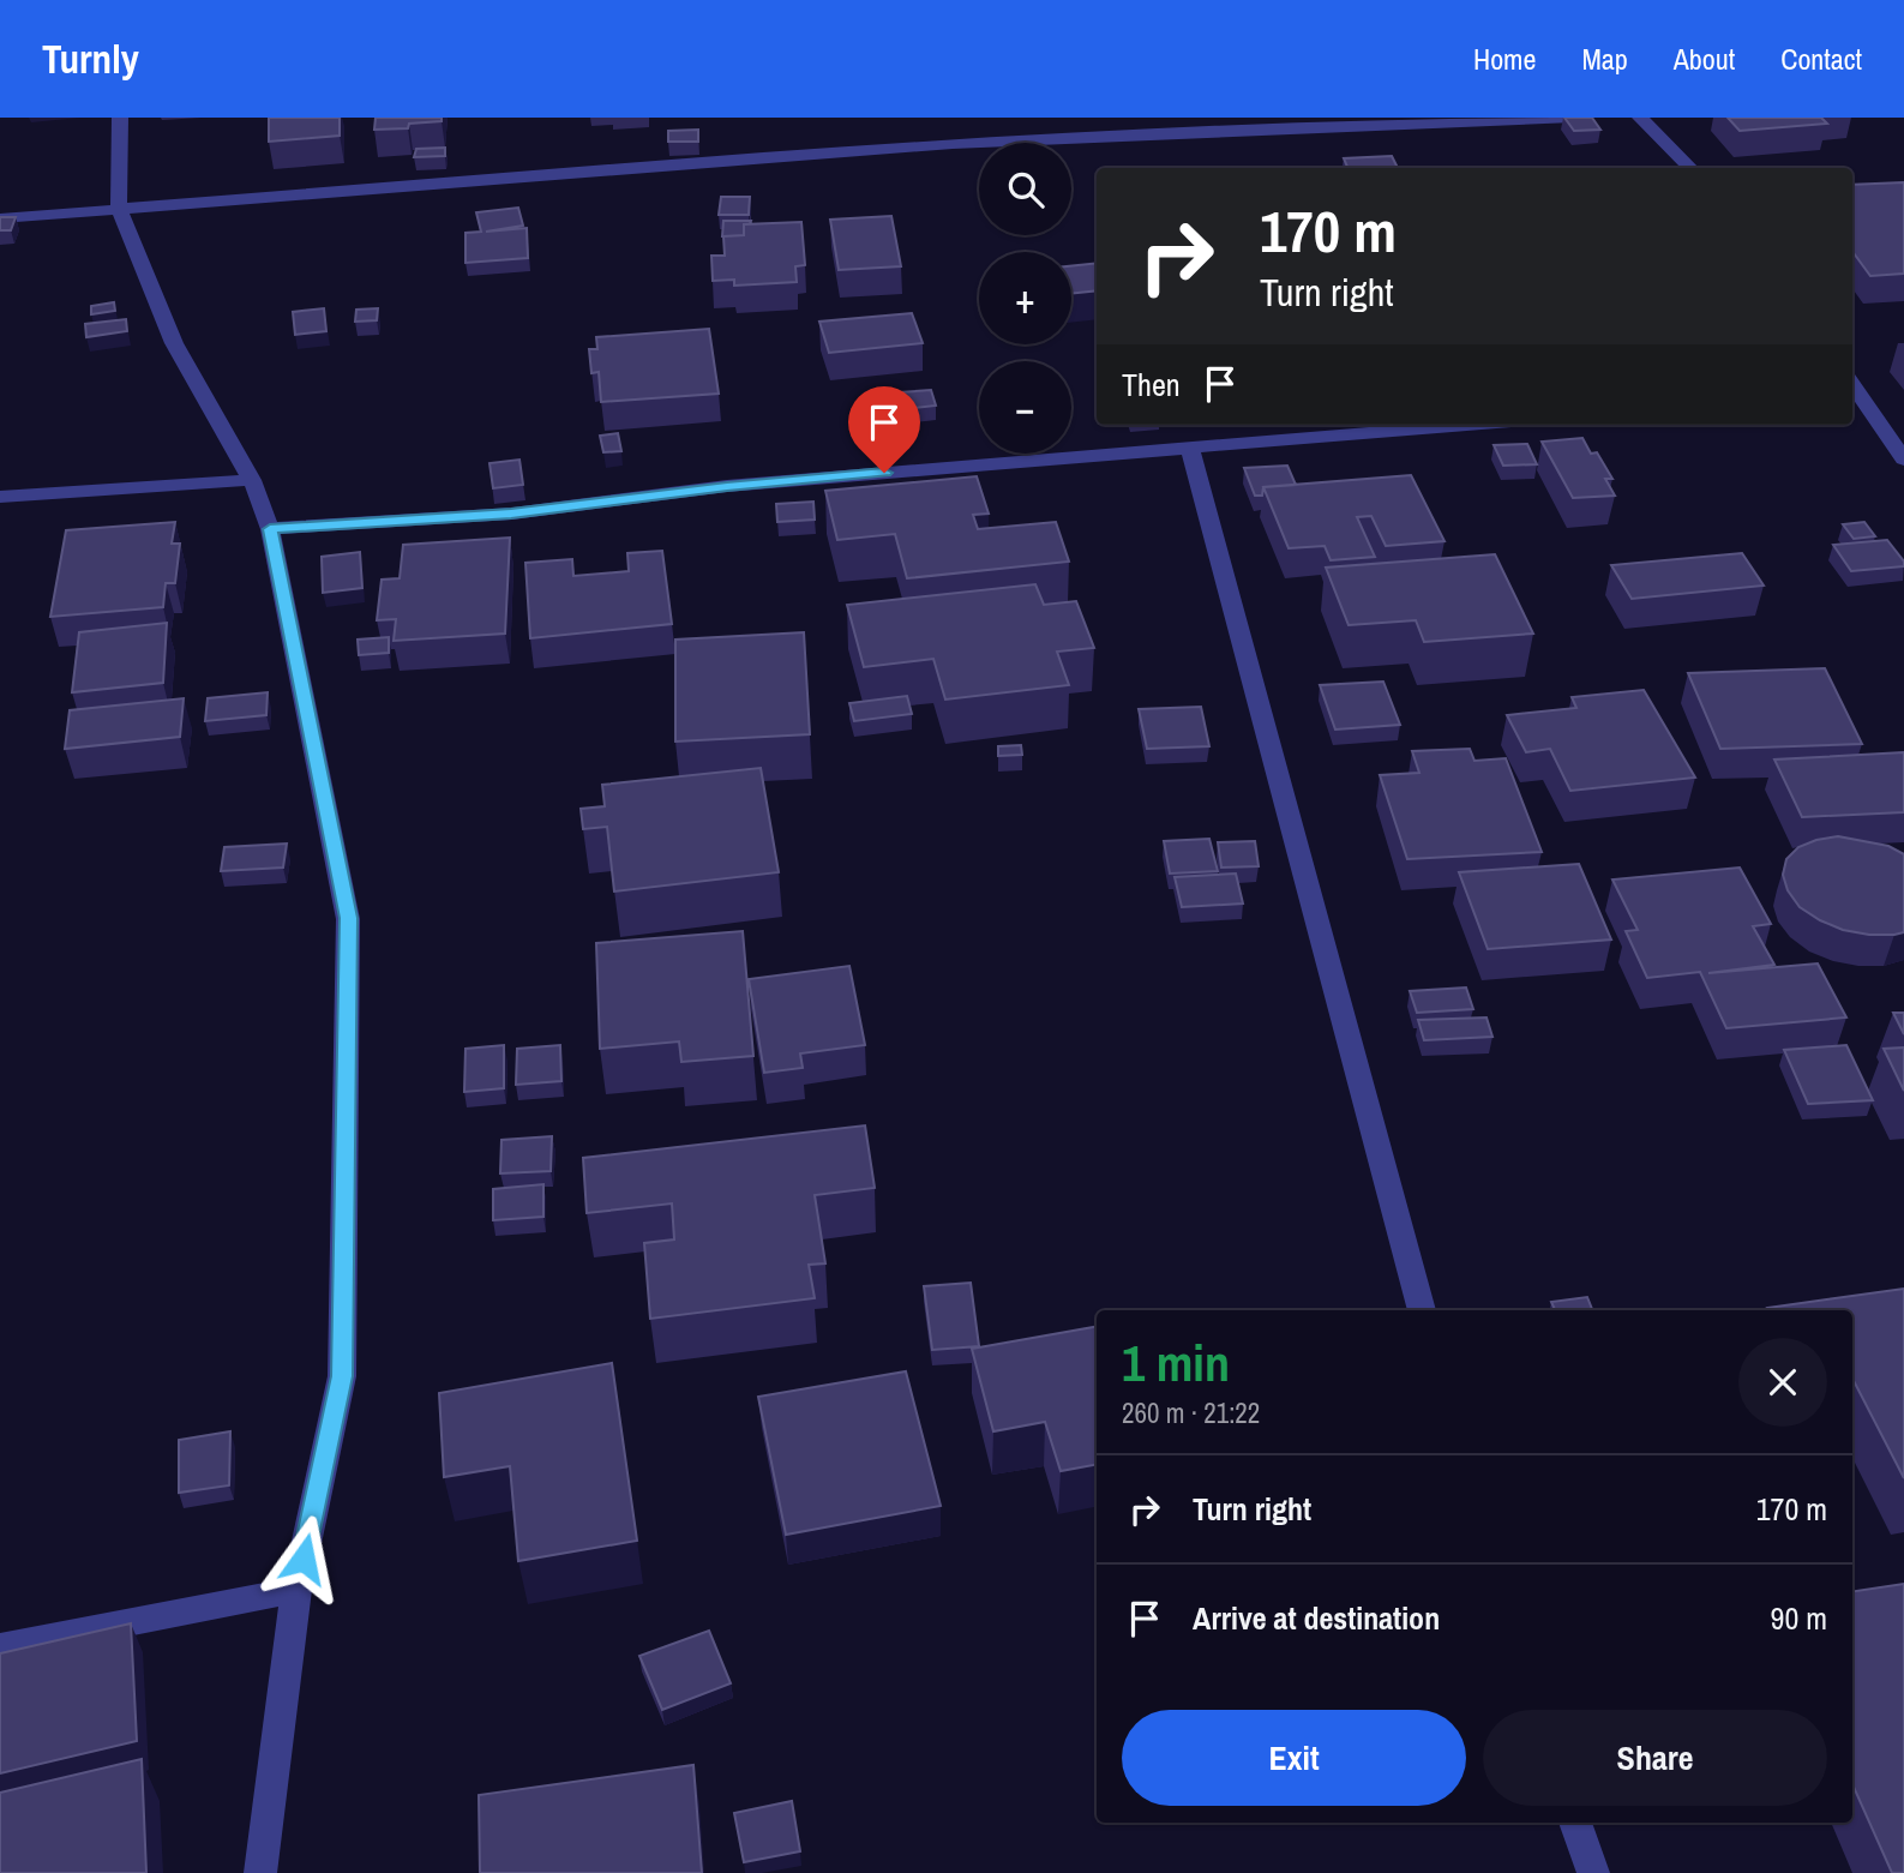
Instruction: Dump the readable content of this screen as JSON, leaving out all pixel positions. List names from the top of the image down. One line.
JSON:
{"page":{"header":"Turnly","nav":["Home","Map","About","Contact"],"map_buttons":["+","−"],"turn":["170 m","Turn right"],"then":"Then","heading":["1 min","260 m · 21:22"],"list":[{"name":"Turn right","value":"170 m"},{"name":"Arrive at destination","value":"90 m"}],"buttons":["Exit","Share"]}}
